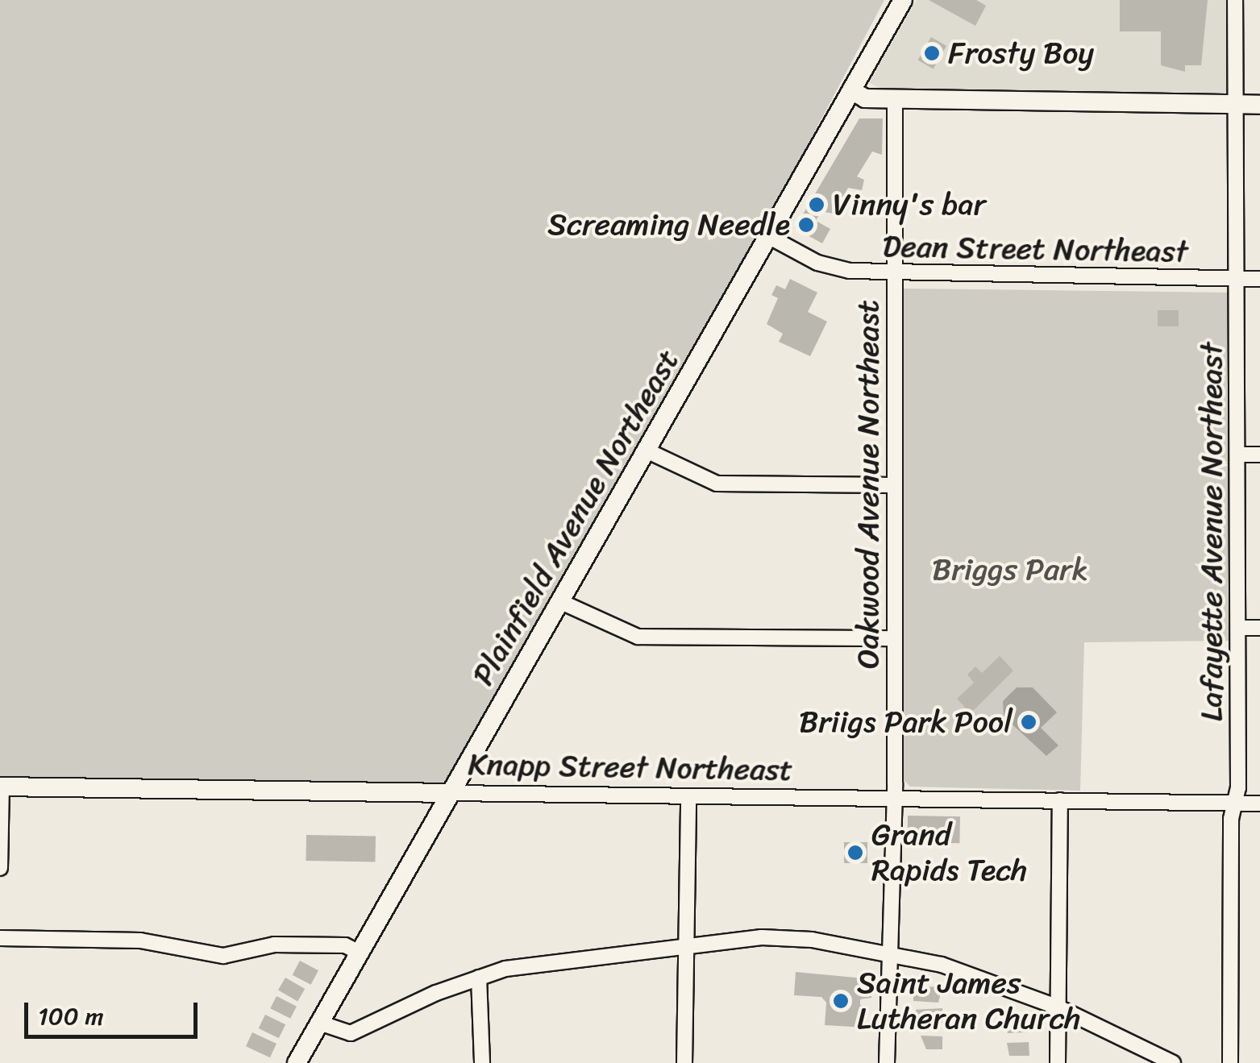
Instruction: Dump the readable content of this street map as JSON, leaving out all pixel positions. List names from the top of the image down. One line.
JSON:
{"streets":{"main road":["Plainfield Avenue Northeast","Knapp Street Northeast"],"street":["Dean Street Northeast","Oakwood Avenue Northeast","Lafayette Avenue Northeast"]},"crossings":[["Dean Street Northeast","Oakwood Avenue Northeast"],["Dean Street Northeast","Plainfield Avenue Northeast"],["Dean Street Northeast","Lafayette Avenue Northeast"],["Oakwood Avenue Northeast","Knapp Street Northeast"],["Plainfield Avenue Northeast","Knapp Street Northeast"],["Lafayette Avenue Northeast","Knapp Street Northeast"]],"parks":["Briggs Park"],"places":["Frosty Boy","Vinny's bar","Screaming Needle","Briigs Park Pool","Grand Rapids Tech","Saint James Lutheran Church"],"scale_bar":"100 m"}
